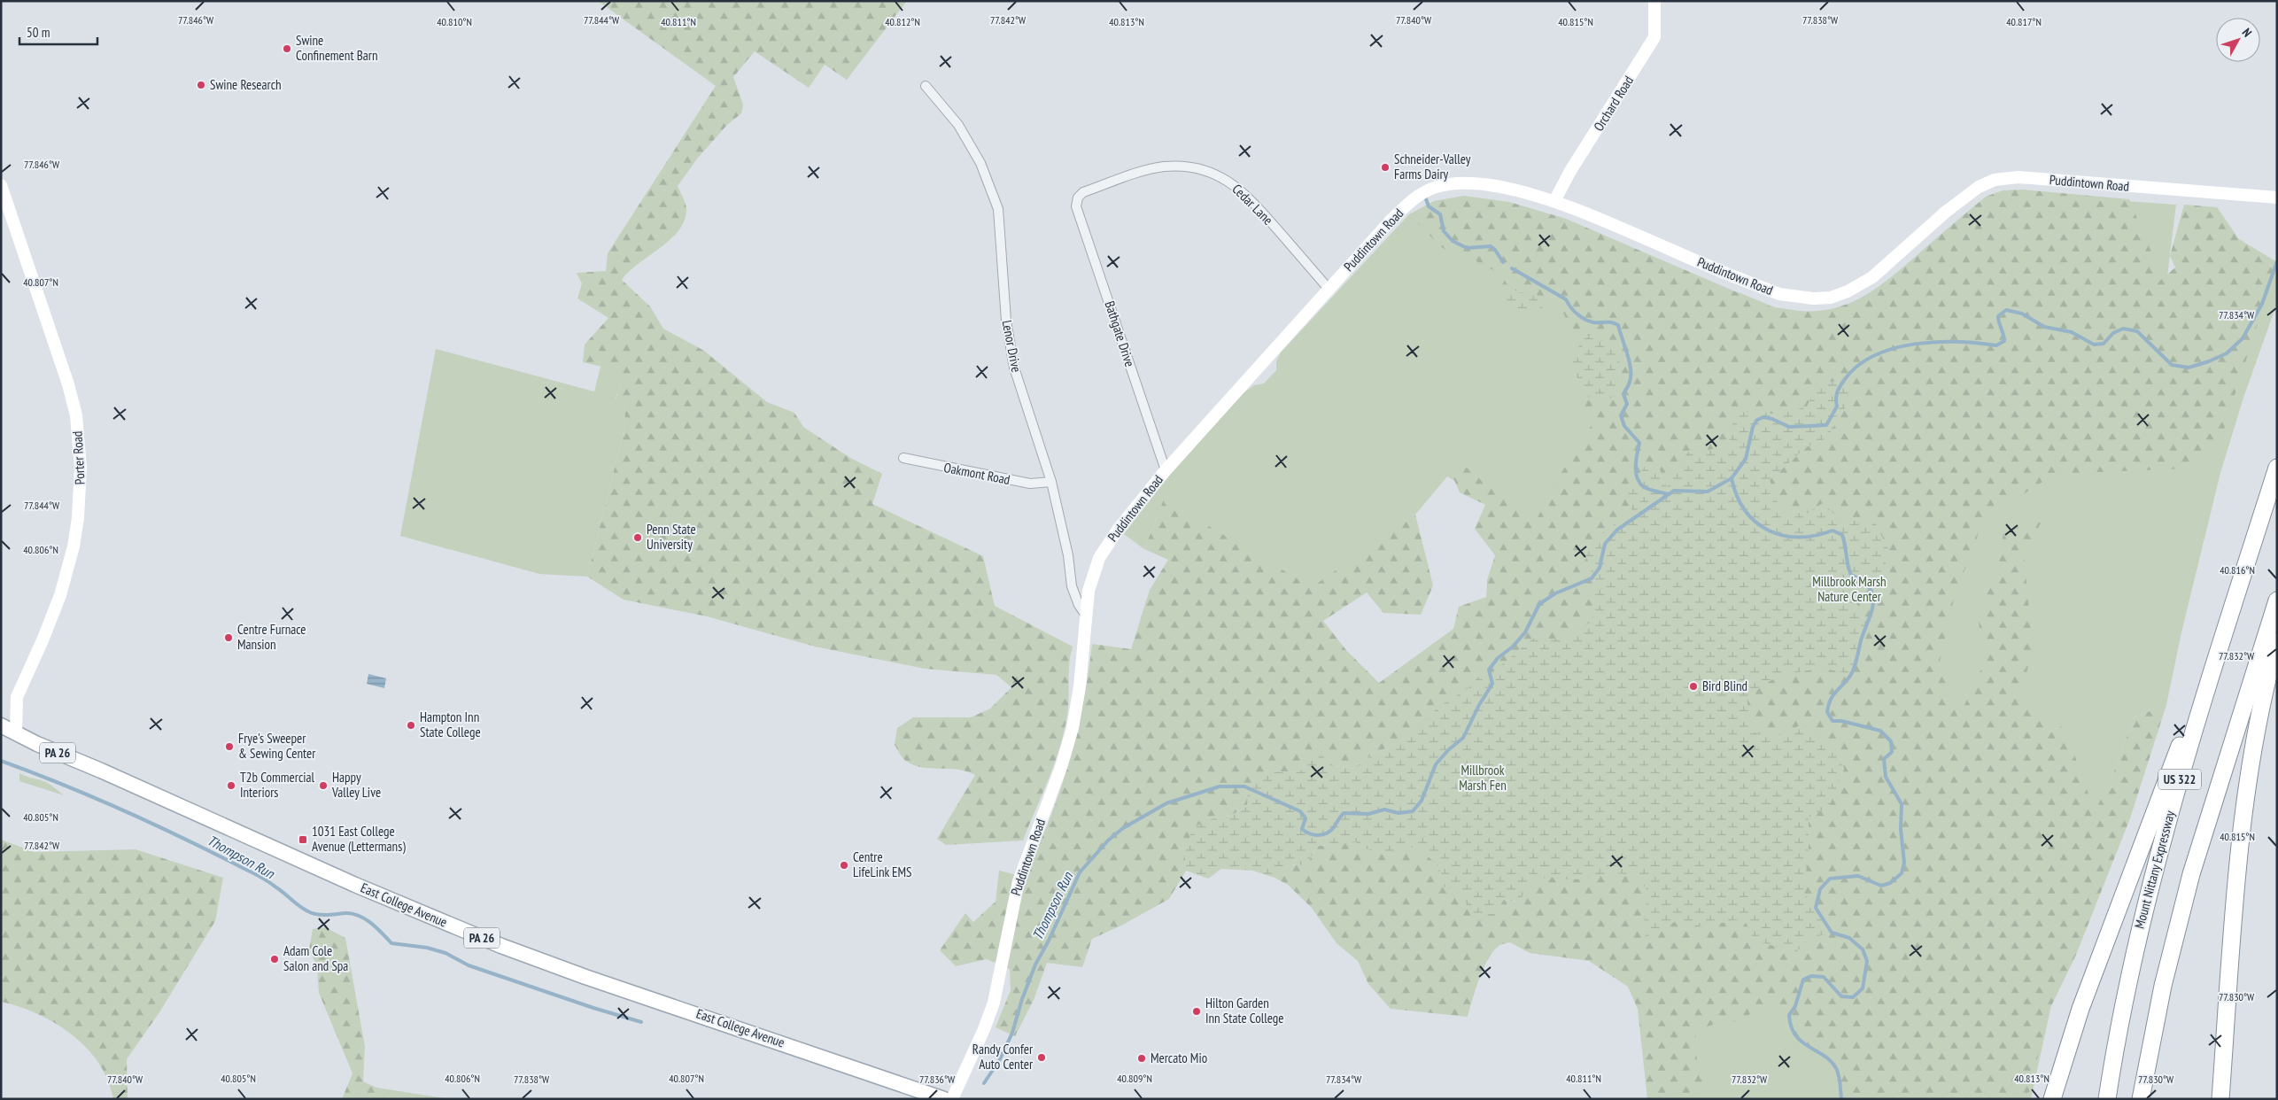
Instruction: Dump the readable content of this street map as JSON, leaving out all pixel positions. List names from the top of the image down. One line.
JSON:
{"streets":{"highway":["US 322","Mount Nittany Expressway"],"main road":["PA 26","East College Avenue"],"street":["Orchard Road","Puddintown Road","Cedar Lane","Bathgate Drive","Lenor Drive","Porter Road","Oakmont Road"]},"crossings":[["Orchard Road","Puddintown Road"],["Puddintown Road","Cedar Lane"],["Puddintown Road","Bathgate Drive"],["Puddintown Road","Lenor Drive"],["Cedar Lane","Bathgate Drive"],["Lenor Drive","Oakmont Road"],["Porter Road","East College Avenue"]],"water":["Thompson Run"],"parks":["Millbrook Marsh Nature Center","Millbrook Marsh Fen"],"places":{"other":["Swine Confinement Barn","Swine Research","Schneider-Valley Farms Dairy","Penn State University","Centre Furnace Mansion","Bird Blind","Hampton Inn State College","Frye's Sweeper & Sewing Center","T2b Commercial Interiors","Happy Valley Live","Centre LifeLink EMS","Adam Cole Salon and Spa","Hilton Garden Inn State College","Randy Confer Auto Center","Mercato Mio"],"transit":["1031 East College Avenue (Lettermans)"]},"scale_bar":"50 m","north":"top right","coordinates":["77.846°W","77.844°W","77.842°W","77.840°W","77.838°W","40.810°N","40.811°N","40.812°N","40.813°N","40.815°N","40.817°N","40.807°N","77.834°W","40.806°N","40.816°N","77.832°W","40.805°N","77.830°W","40.809°N","77.836°W"]}
